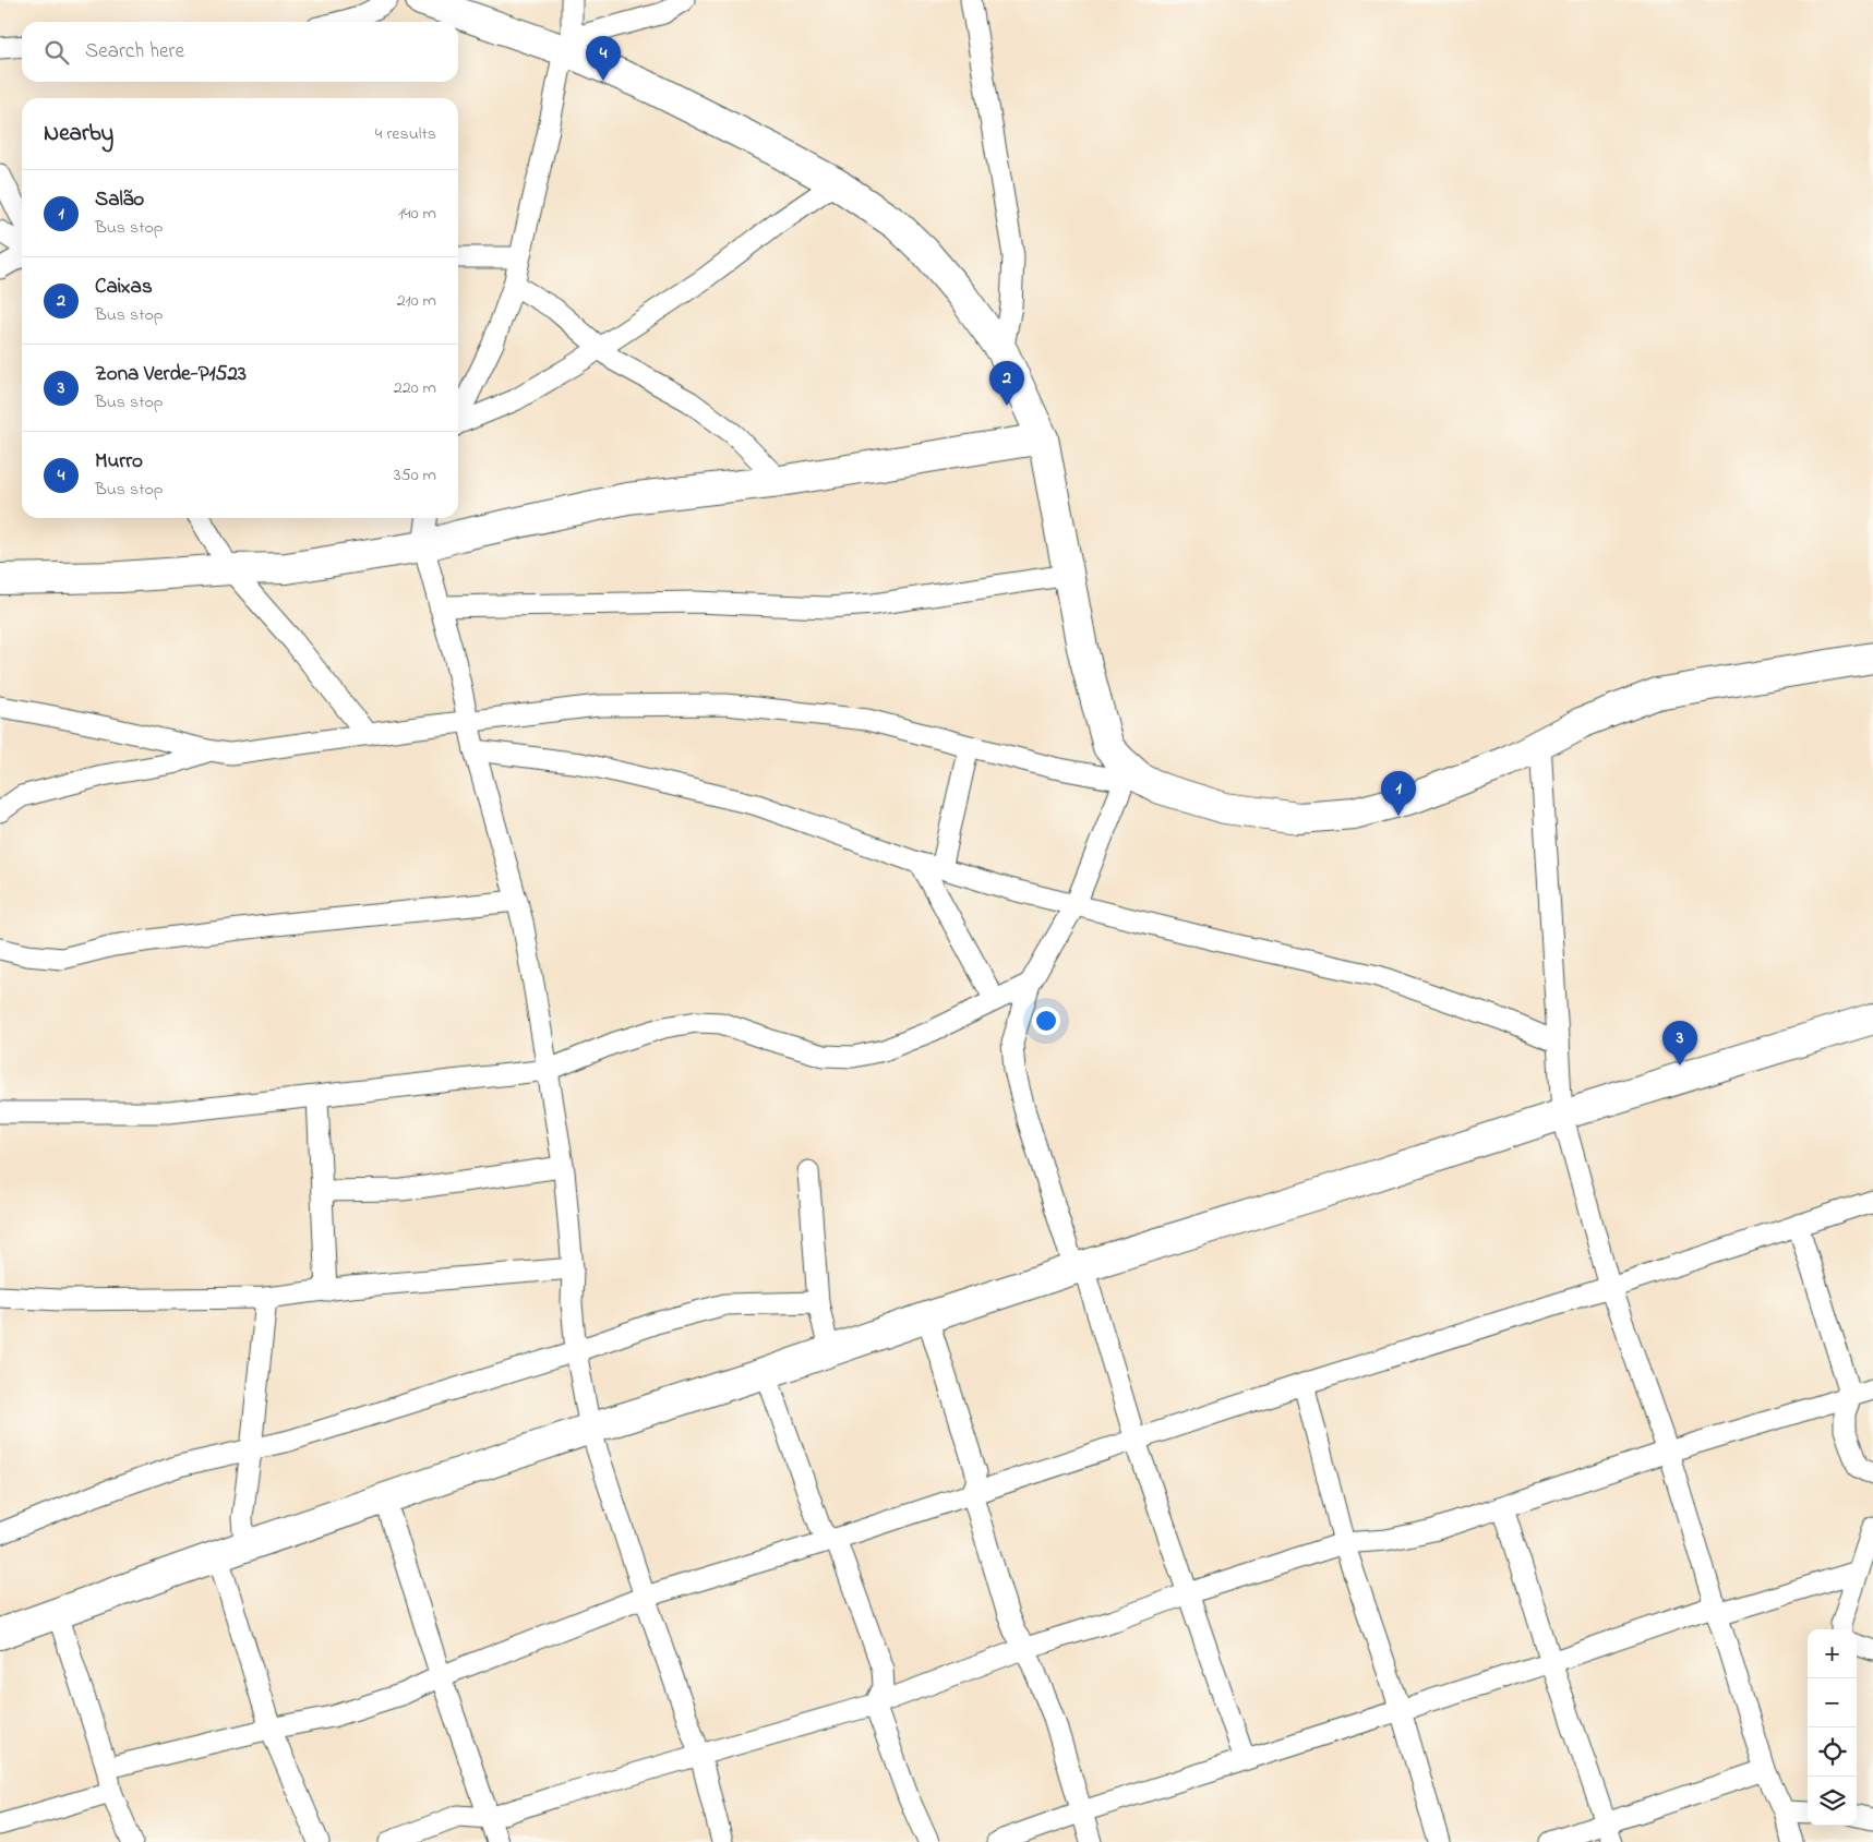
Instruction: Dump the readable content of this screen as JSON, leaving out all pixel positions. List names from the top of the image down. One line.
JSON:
{"page":{"search":"Search here","pins":["4","2","1","3"],"heading":["Nearby","4 results"],"list":[{"mark":"1","name":"Salão","note":"Bus stop","value":"140 m"},{"mark":"2","name":"Caixas","note":"Bus stop","value":"210 m"},{"mark":"3","name":"Zona Verde-P1523","note":"Bus stop","value":"220 m"},{"mark":"4","name":"Murro","note":"Bus stop","value":"350 m"}],"map_buttons":["+","−"]}}
